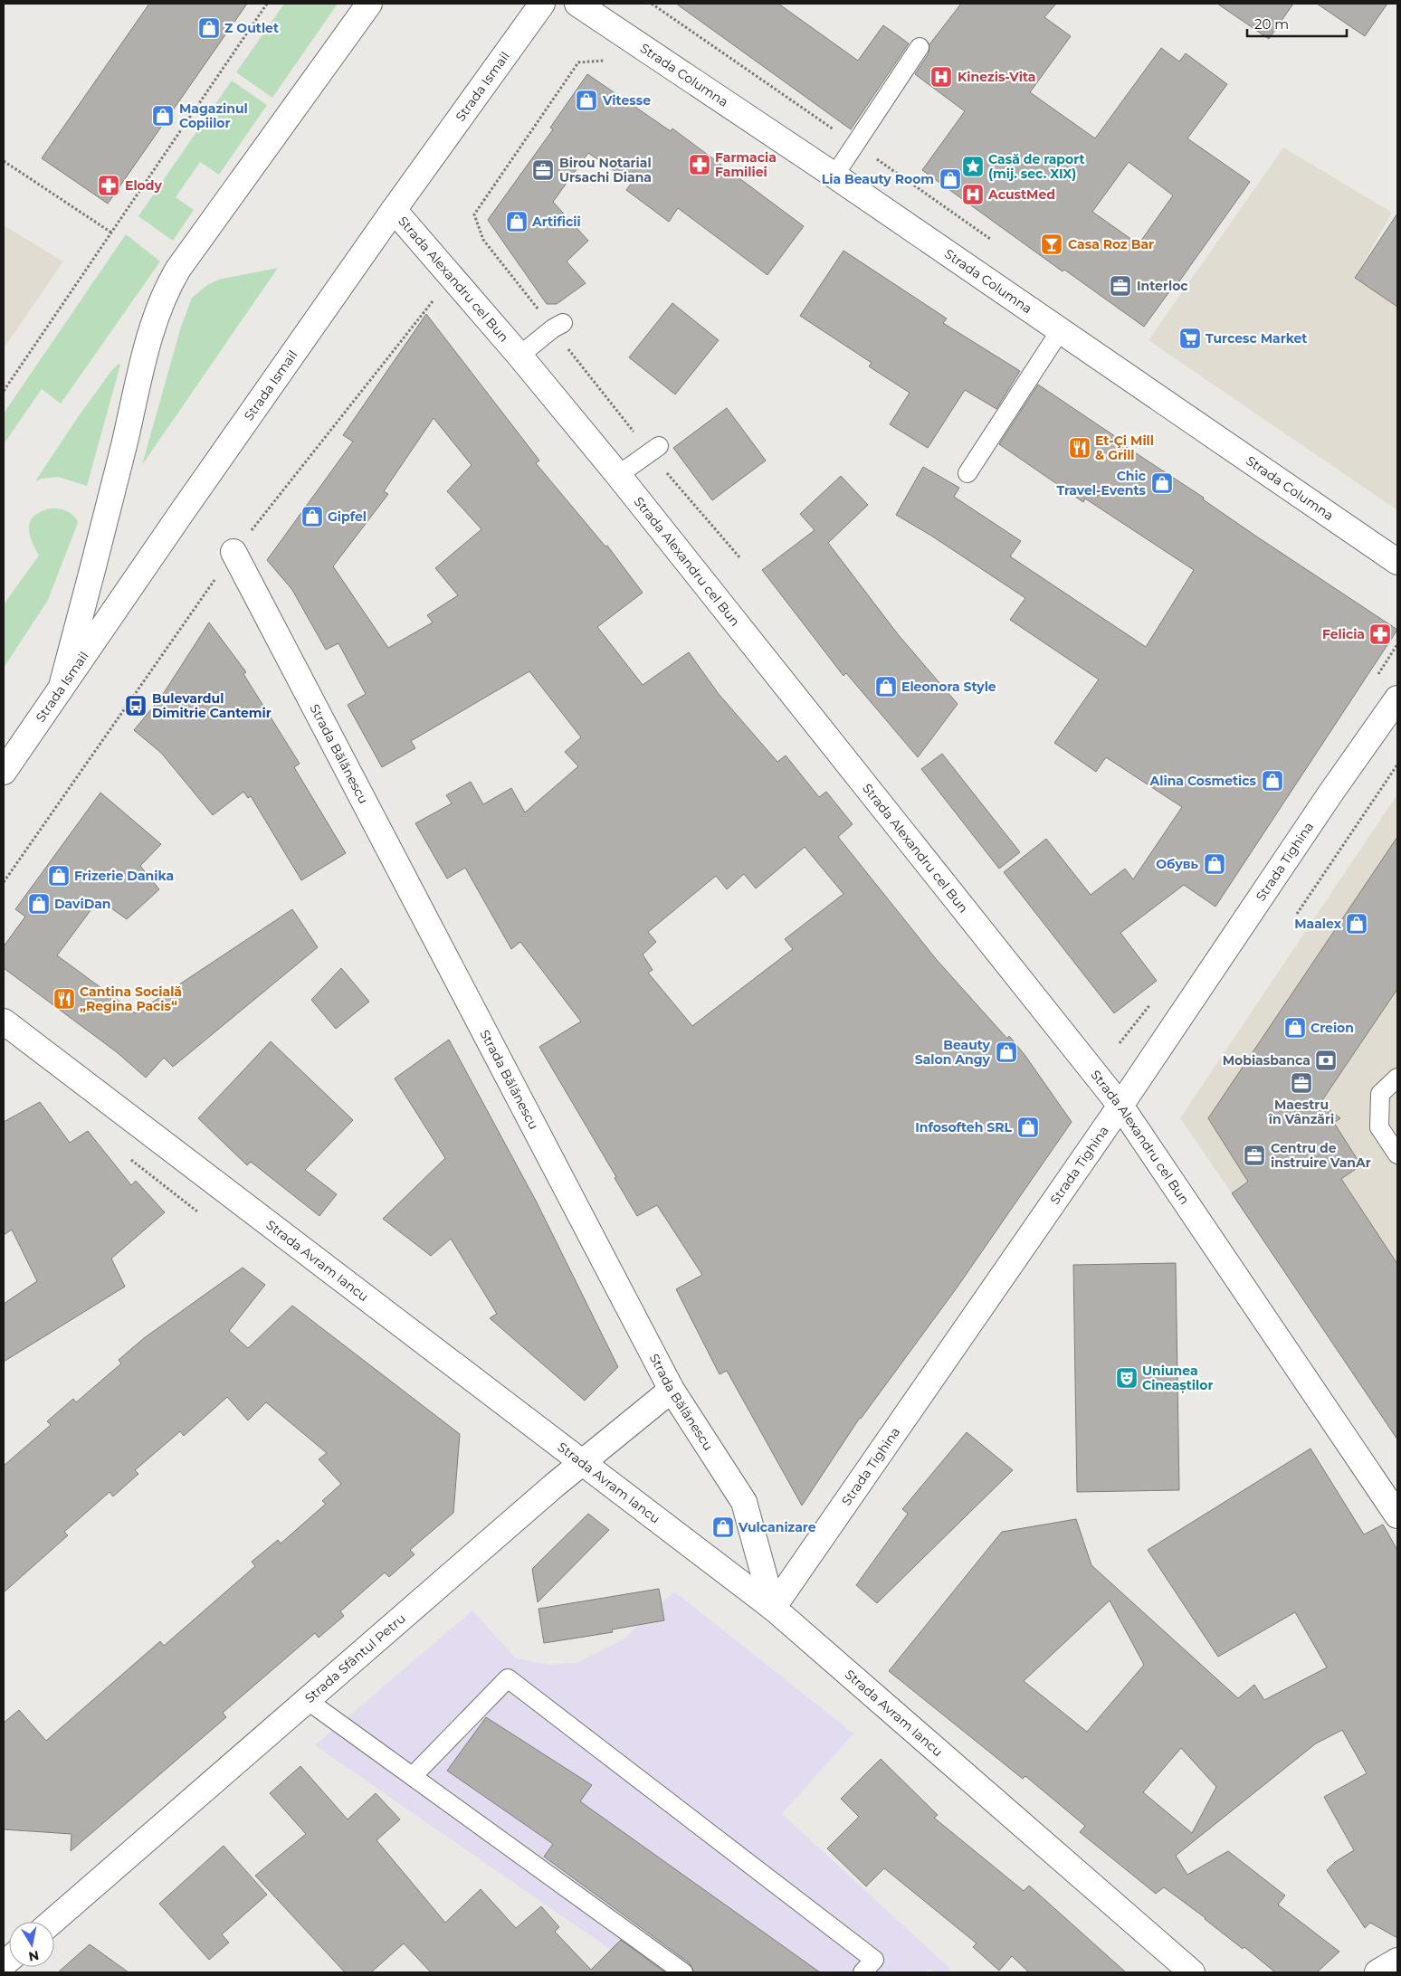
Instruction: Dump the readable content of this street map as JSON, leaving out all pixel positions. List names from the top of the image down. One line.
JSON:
{"streets":{"street":["Strada Columna","Strada Ismail","Strada Alexandru cel Bun","Strada Bălănescu","Strada Tighina","Strada Avram Iancu","Strada Sfântul Petru"]},"crossings":[["Strada Ismail","Strada Alexandru cel Bun"],["Strada Alexandru cel Bun","Strada Tighina"],["Strada Bălănescu","Strada Tighina"],["Strada Bălănescu","Strada Avram Iancu"],["Strada Bălănescu","Strada Sfântul Petru"],["Strada Tighina","Strada Avram Iancu"],["Strada Avram Iancu","Strada Sfântul Petru"]],"places":{"shop":["Z Outlet","Vitesse","Magazinul Copiilor","Lia Beauty Room","Artificii","Chic Travel-Events","Gipfel","Eleonora Style","Alina Cosmetics","Обувь","Frizerie Danika","DaviDan","Maalex","Creion","Beauty Salon Angy","Infosofteh SRL","Vulcanizare"],"hospital":["Kinezis-Vita","AcustMed"],"pharmacy":["Farmacia Familiei","Elody","Felicia"],"place":["Casă de raport (mij. sec. XIX)"],"office":["Birou Notarial Ursachi Diana","Interloc","Maestru în Vânzări","Centru de instruire VanAr"],"bar":["Casa Roz Bar"],"supermarket":["Turcesc Market"],"restaurant":["Et-Çi Mill & Grill","Cantina Socială „Regina Pacis“"],"bus stop":["Bulevardul Dimitrie Cantemir"],"bank":["Mobiasbanca"],"theatre":["Uniunea Cineaștilor"]},"scale_bar":"20 m","north":"bottom"}
